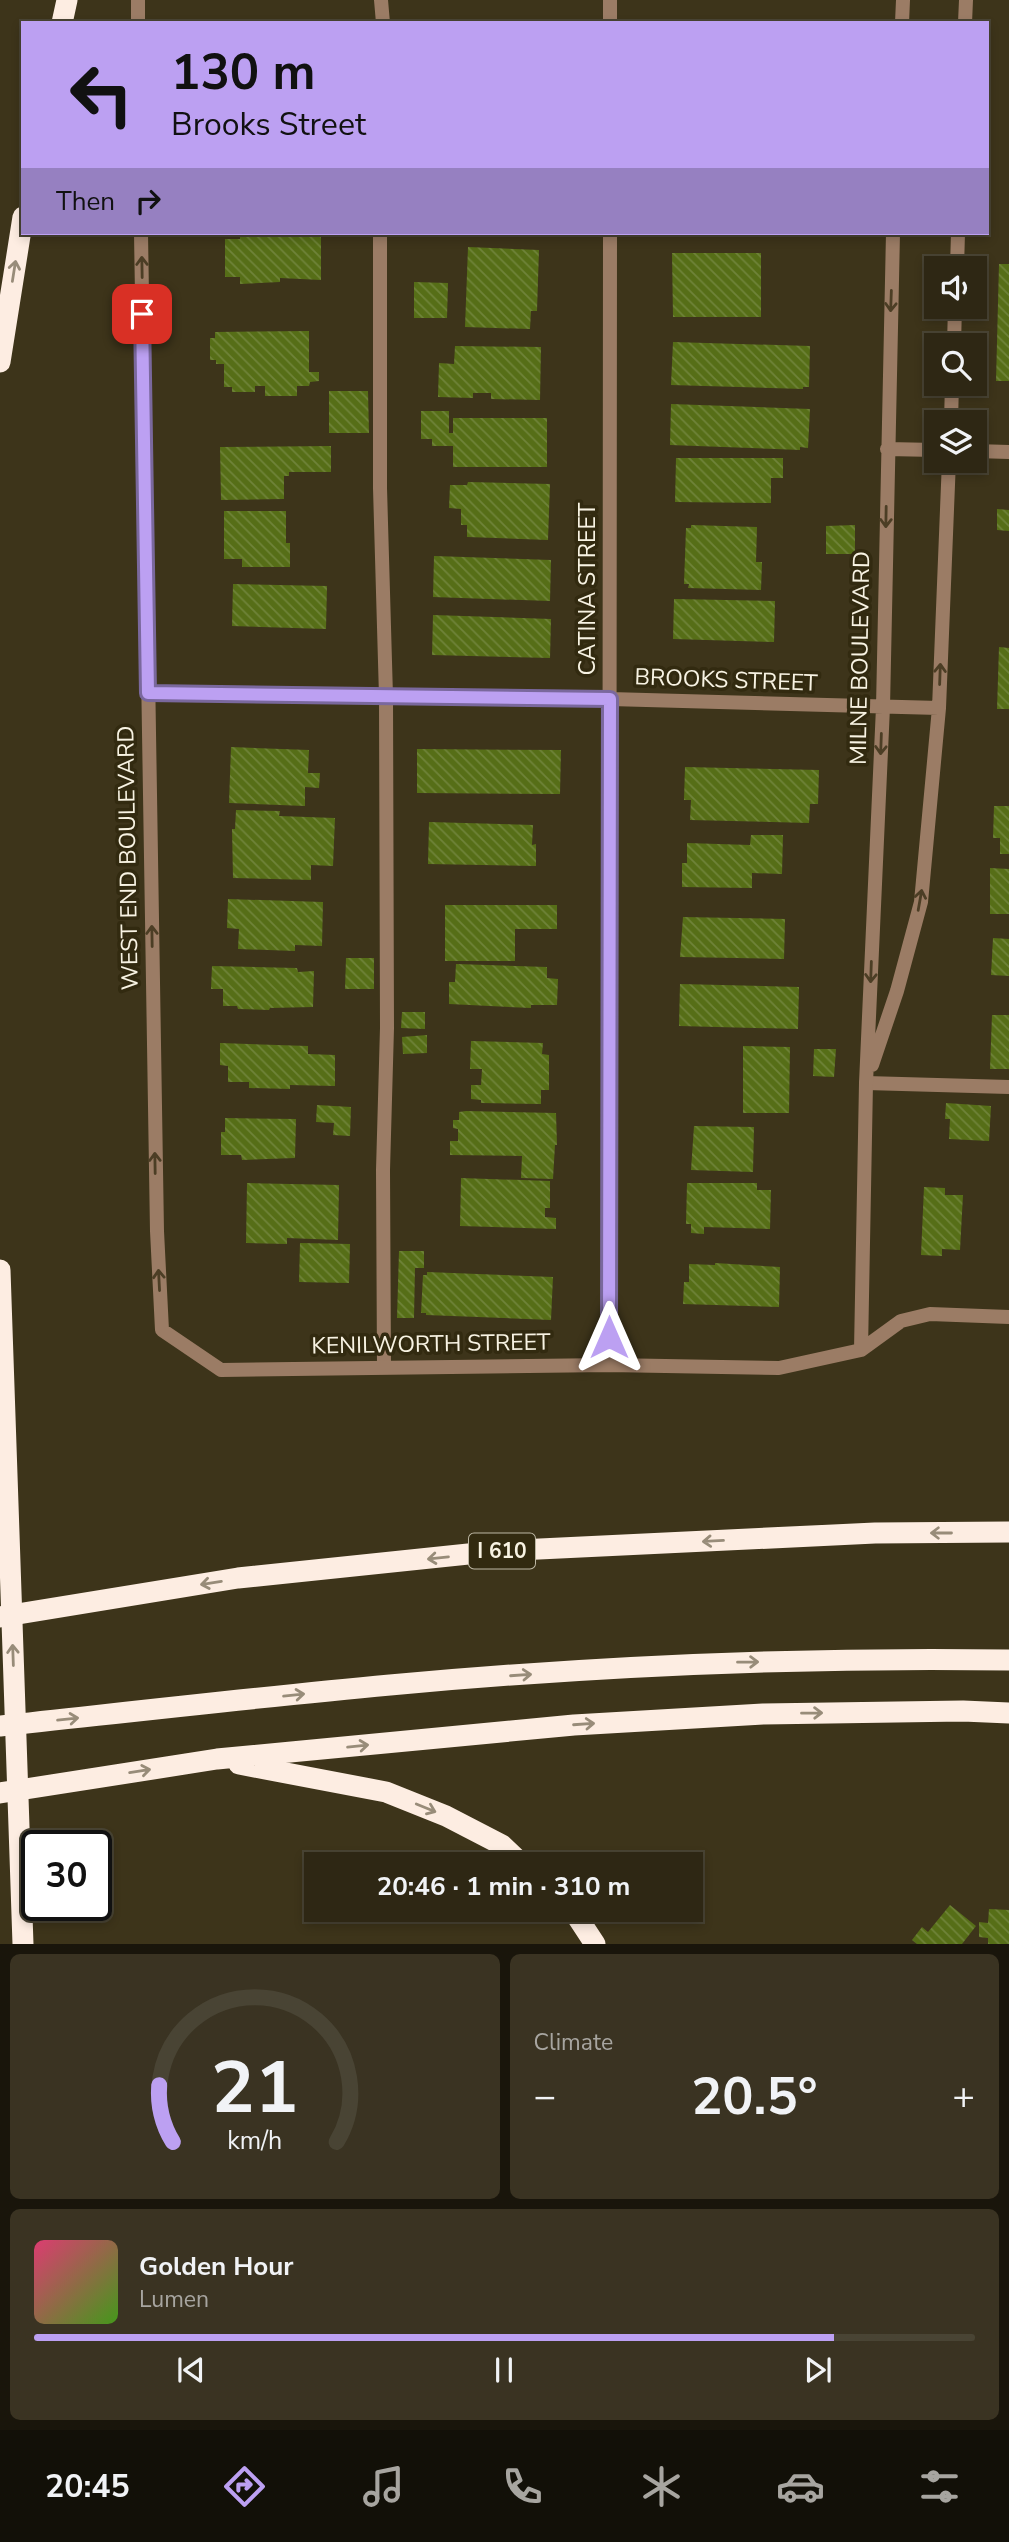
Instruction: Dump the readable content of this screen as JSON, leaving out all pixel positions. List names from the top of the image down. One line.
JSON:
{"streets":{"highway":["I 610"],"street":["CATINA STREET","MILNE BOULEVARD","BROOKS STREET","WEST END BOULEVARD","KENILWORTH STREET"]},"crossings":[["CATINA STREET","BROOKS STREET"],["CATINA STREET","KENILWORTH STREET"],["MILNE BOULEVARD","BROOKS STREET"],["MILNE BOULEVARD","KENILWORTH STREET"],["BROOKS STREET","WEST END BOULEVARD"],["WEST END BOULEVARD","KENILWORTH STREET"]],"one_way":["WEST END BOULEVARD"],"page":{"turn":["130 m","Brooks Street"],"then":"Then","limit":"30","trip":"20:46 · 1 min · 310 m","tile":"Climate","heat":["−","20.5°","+"],"song":["Golden Hour","Lumen"],"tabs":"20:45","gauge":["21","km/h"]}}
